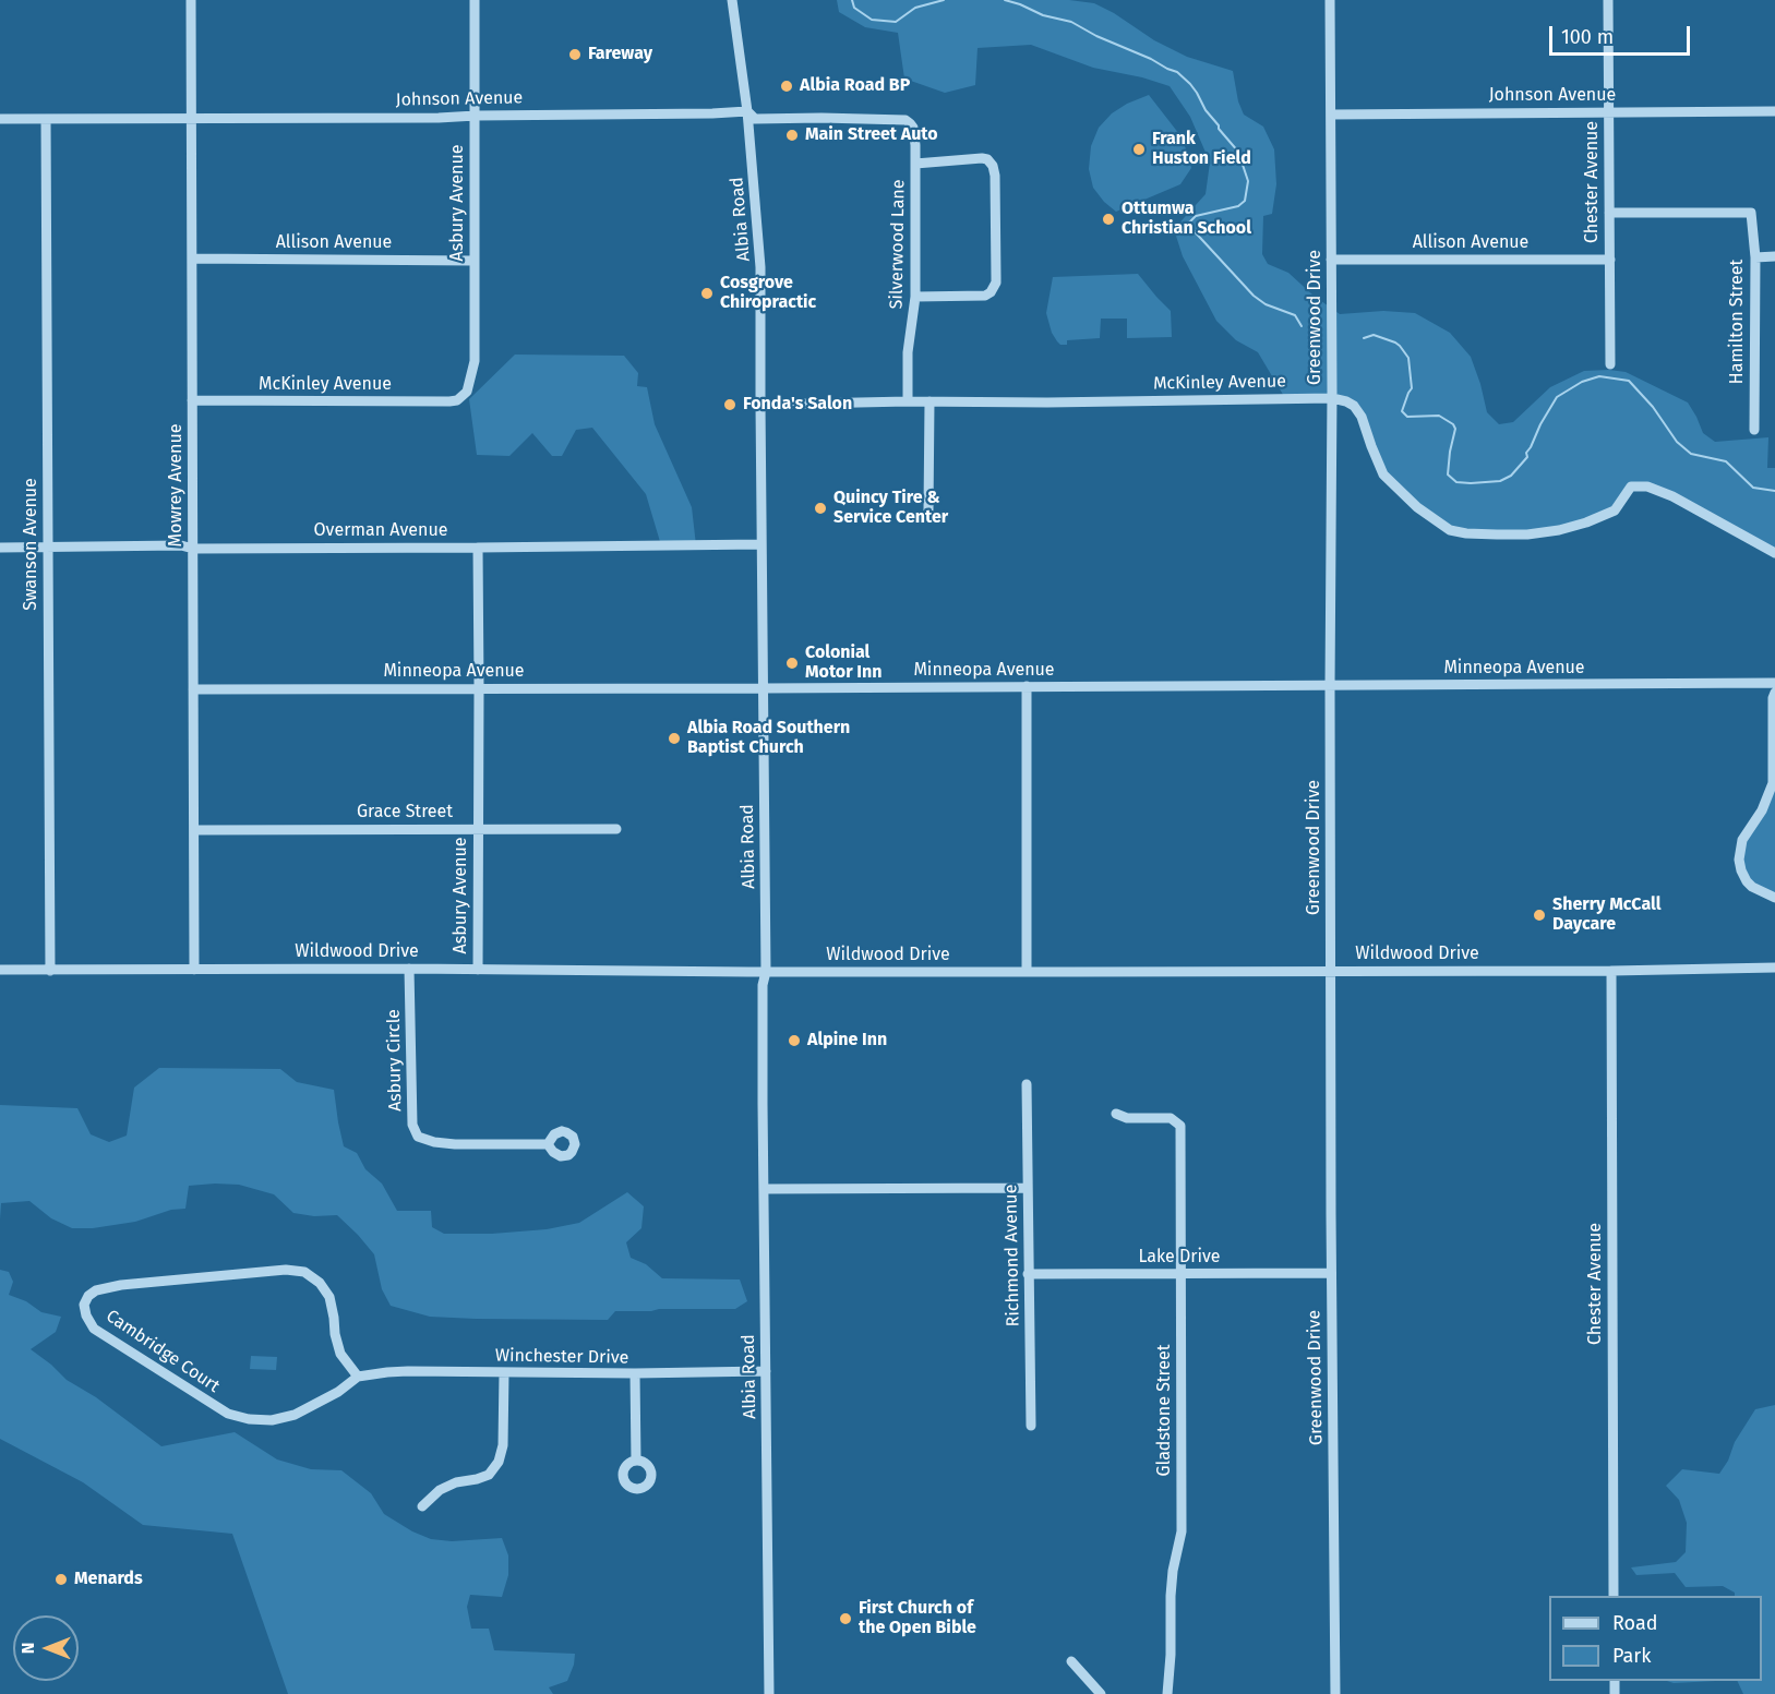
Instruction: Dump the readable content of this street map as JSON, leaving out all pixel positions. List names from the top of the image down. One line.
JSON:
{"streets":{"street":["Johnson Avenue","Chester Avenue","Asbury Avenue","Albia Road","Allison Avenue","Silverwood Lane","Greenwood Drive","Hamilton Street","McKinley Avenue","Mowrey Avenue","Overman Avenue","Swanson Avenue","Minneopa Avenue","Grace Street","Wildwood Drive","Asbury Circle","Richmond Avenue","Lake Drive","Cambridge Court","Winchester Drive","Gladstone Street"]},"crossings":[["Johnson Avenue","Chester Avenue"],["Johnson Avenue","Asbury Avenue"],["Johnson Avenue","Albia Road"],["Johnson Avenue","Silverwood Lane"],["Johnson Avenue","Greenwood Drive"],["Johnson Avenue","Mowrey Avenue"],["Johnson Avenue","Swanson Avenue"],["Chester Avenue","Allison Avenue"],["Chester Avenue","Hamilton Street"],["Chester Avenue","Wildwood Drive"],["Asbury Avenue","Allison Avenue"],["Asbury Avenue","McKinley Avenue"],["Asbury Avenue","Overman Avenue"],["Asbury Avenue","Minneopa Avenue"],["Asbury Avenue","Grace Street"],["Asbury Avenue","Wildwood Drive"],["Albia Road","McKinley Avenue"],["Albia Road","Overman Avenue"],["Albia Road","Minneopa Avenue"],["Albia Road","Wildwood Drive"],["Albia Road","Winchester Drive"],["Allison Avenue","Greenwood Drive"],["Allison Avenue","Mowrey Avenue"],["Silverwood Lane","McKinley Avenue"],["Greenwood Drive","McKinley Avenue"],["Greenwood Drive","Minneopa Avenue"],["Greenwood Drive","Wildwood Drive"],["Greenwood Drive","Lake Drive"],["McKinley Avenue","Mowrey Avenue"],["Mowrey Avenue","Overman Avenue"],["Mowrey Avenue","Minneopa Avenue"],["Mowrey Avenue","Grace Street"],["Mowrey Avenue","Wildwood Drive"],["Overman Avenue","Swanson Avenue"],["Swanson Avenue","Wildwood Drive"],["Wildwood Drive","Asbury Circle"],["Richmond Avenue","Lake Drive"],["Lake Drive","Gladstone Street"],["Cambridge Court","Winchester Drive"]],"places":["Fareway","Albia Road BP","Main Street Auto","Frank Huston Field","Ottumwa Christian School","Cosgrove Chiropractic","Fonda's Salon","Quincy Tire & Service Center","Colonial Motor Inn","Albia Road Southern Baptist Church","Sherry McCall Daycare","Alpine Inn","Menards","First Church of the Open Bible"],"legend":["Road","Park"],"scale_bar":"100 m","north":"left"}
